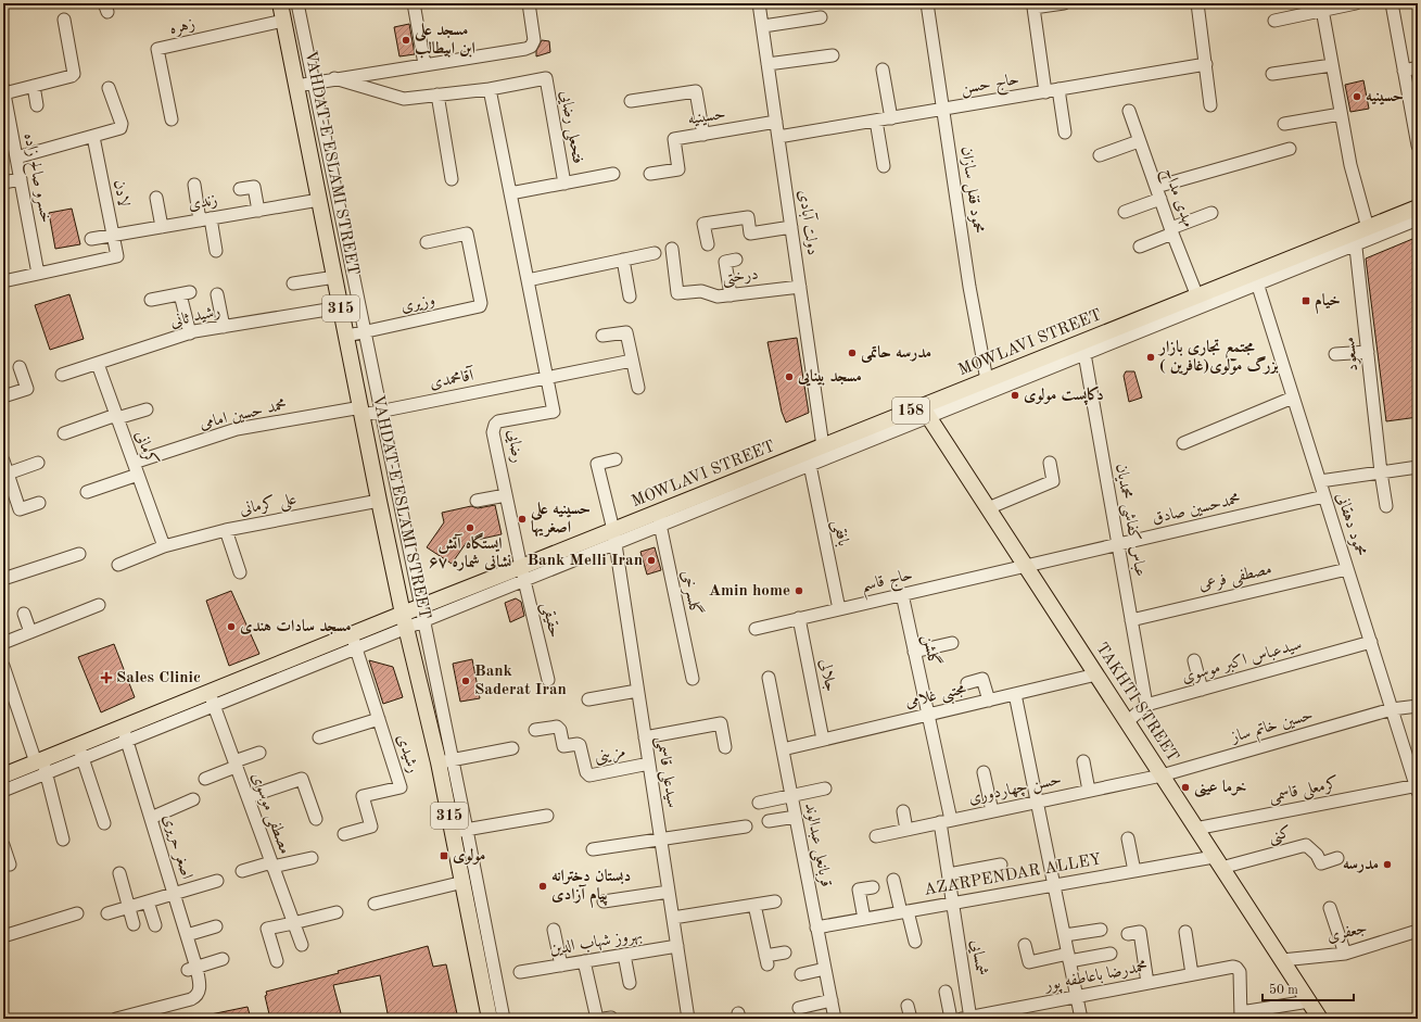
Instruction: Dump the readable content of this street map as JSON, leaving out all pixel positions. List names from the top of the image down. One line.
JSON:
{"streets":{"main road":["VAHDAT-E ESLAMI STREET","315","MOWLAVI STREET","158","TAKHTI STREET"],"street":["زهره","حاج حسن","حسینیه","فتحعلی رضایی","خسرو صالح زاده","محمود قفل سازان","لادن","مهدی مداح","زندی","دولت آبادی","درختی","وزیری","رشید ثانی","مسعود","آقامحمدی","محمد حسین امامی","رضایی","کرمانی","علی کرمانی","محمدحسین صادق","عباس کفاشی محمدیان","محمود دهقانی","بافقی","مصطفی فرعی","حاج قاسم","گلسرخی","حقیقی","گلشن","سیدعباس اکبر موسوی","جلالی","مجتبی غلامی","حسین خاتم ساز","رشیدی","مزینی","سیدعلی قاسمی","حسن چهاردوری","کرمعلی قاسمی","مصطفی موسوی","کنی","قربانعلی عبدالوند","اصغر حریری","AZARPENDAR ALLEY","جعفری","بهروز شهاب الدین","شمسایی","محمدرضا باعاطفه پور"]},"crossings":[["زهره","VAHDAT-E ESLAMI STREET"],["حاج حسن","محمود قفل سازان"],["حاج حسن","دولت آبادی"],["حسینیه","دولت آبادی"],["VAHDAT-E ESLAMI STREET","زندی"],["VAHDAT-E ESLAMI STREET","وزیری"],["VAHDAT-E ESLAMI STREET","رشید ثانی"],["VAHDAT-E ESLAMI STREET","MOWLAVI STREET"],["VAHDAT-E ESLAMI STREET","آقامحمدی"],["VAHDAT-E ESLAMI STREET","محمد حسین امامی"],["VAHDAT-E ESLAMI STREET","علی کرمانی"],["خسرو صالح زاده","لادن"],["محمود قفل سازان","MOWLAVI STREET"],["لادن","زندی"],["مهدی مداح","MOWLAVI STREET"],["دولت آبادی","درختی"],["دولت آبادی","MOWLAVI STREET"],["رشید ثانی","کرمانی"],["MOWLAVI STREET","مسعود"],["MOWLAVI STREET","رضایی"],["MOWLAVI STREET","عباس کفاشی محمدیان"],["MOWLAVI STREET","محمود دهقانی"],["MOWLAVI STREET","گلسرخی"],["MOWLAVI STREET","حقیقی"],["MOWLAVI STREET","TAKHTI STREET"],["MOWLAVI STREET","رشیدی"],["MOWLAVI STREET","سیدعلی قاسمی"],["MOWLAVI STREET","مصطفی موسوی"],["MOWLAVI STREET","اصغر حریری"],["آقامحمدی","محمد حسین امامی"],["آقامحمدی","رضایی"],["محمد حسین امامی","کرمانی"],["رضایی","حقیقی"],["کرمانی","علی کرمانی"],["محمدحسین صادق","عباس کفاشی محمدیان"],["محمدحسین صادق","محمود دهقانی"],["محمدحسین صادق","حاج قاسم"],["محمدحسین صادق","TAKHTI STREET"],["عباس کفاشی محمدیان","مصطفی فرعی"],["عباس کفاشی محمدیان","سیدعباس اکبر موسوی"],["محمود دهقانی","مصطفی فرعی"],["محمود دهقانی","سیدعباس اکبر موسوی"],["محمود دهقانی","حسین خاتم ساز"],["محمود دهقانی","کرمعلی قاسمی"],["بافقی","حاج قاسم"],["حاج قاسم","گلشن"],["حاج قاسم","جلالی"],["حاج قاسم","TAKHTI STREET"],["گلشن","مجتبی غلامی"],["گلشن","حسن چهاردوری"],["گلشن","شمسایی"],["سیدعباس اکبر موسوی","TAKHTI STREET"],["جلالی","مجتبی غلامی"],["مجتبی غلامی","TAKHTI STREET"],["مجتبی غلامی","قربانعلی عبدالوند"],["TAKHTI STREET","حسین خاتم ساز"],["TAKHTI STREET","حسن چهاردوری"],["TAKHTI STREET","کرمعلی قاسمی"],["TAKHTI STREET","کنی"],["TAKHTI STREET","AZARPENDAR ALLEY"],["TAKHTI STREET","جعفری"],["حسین خاتم ساز","حسن چهاردوری"],["مزینی","سیدعلی قاسمی"],["سیدعلی قاسمی","بهروز شهاب الدین"],["حسن چهاردوری","شمسایی"],["کنی","AZARPENDAR ALLEY"],["قربانعلی عبدالوند","AZARPENDAR ALLEY"],["AZARPENDAR ALLEY","شمسایی"],["شمسایی","محمدرضا باعاطفه پور"]],"places":{"other":["مسجد علی ابن ابیطالب","حسینیه","مدرسه حاتمی","مجتمع تجاری بازار بزرگ مولوی(غافرین )","مسجد بینایی","دکاپست مولوی","حسینیه علی اصغریها","ایستگاه آتش نشانی شماره ۶۷","Bank Melli Iran","Amin home","مسجد سادات هندی","Bank Saderat Iran","خرما عینی","مدرسه","دبستان دخترانه پیام آزادی"],"transit":["خیام","مولوی"],"health":["Sales Clinic"]},"scale_bar":"50 m"}
